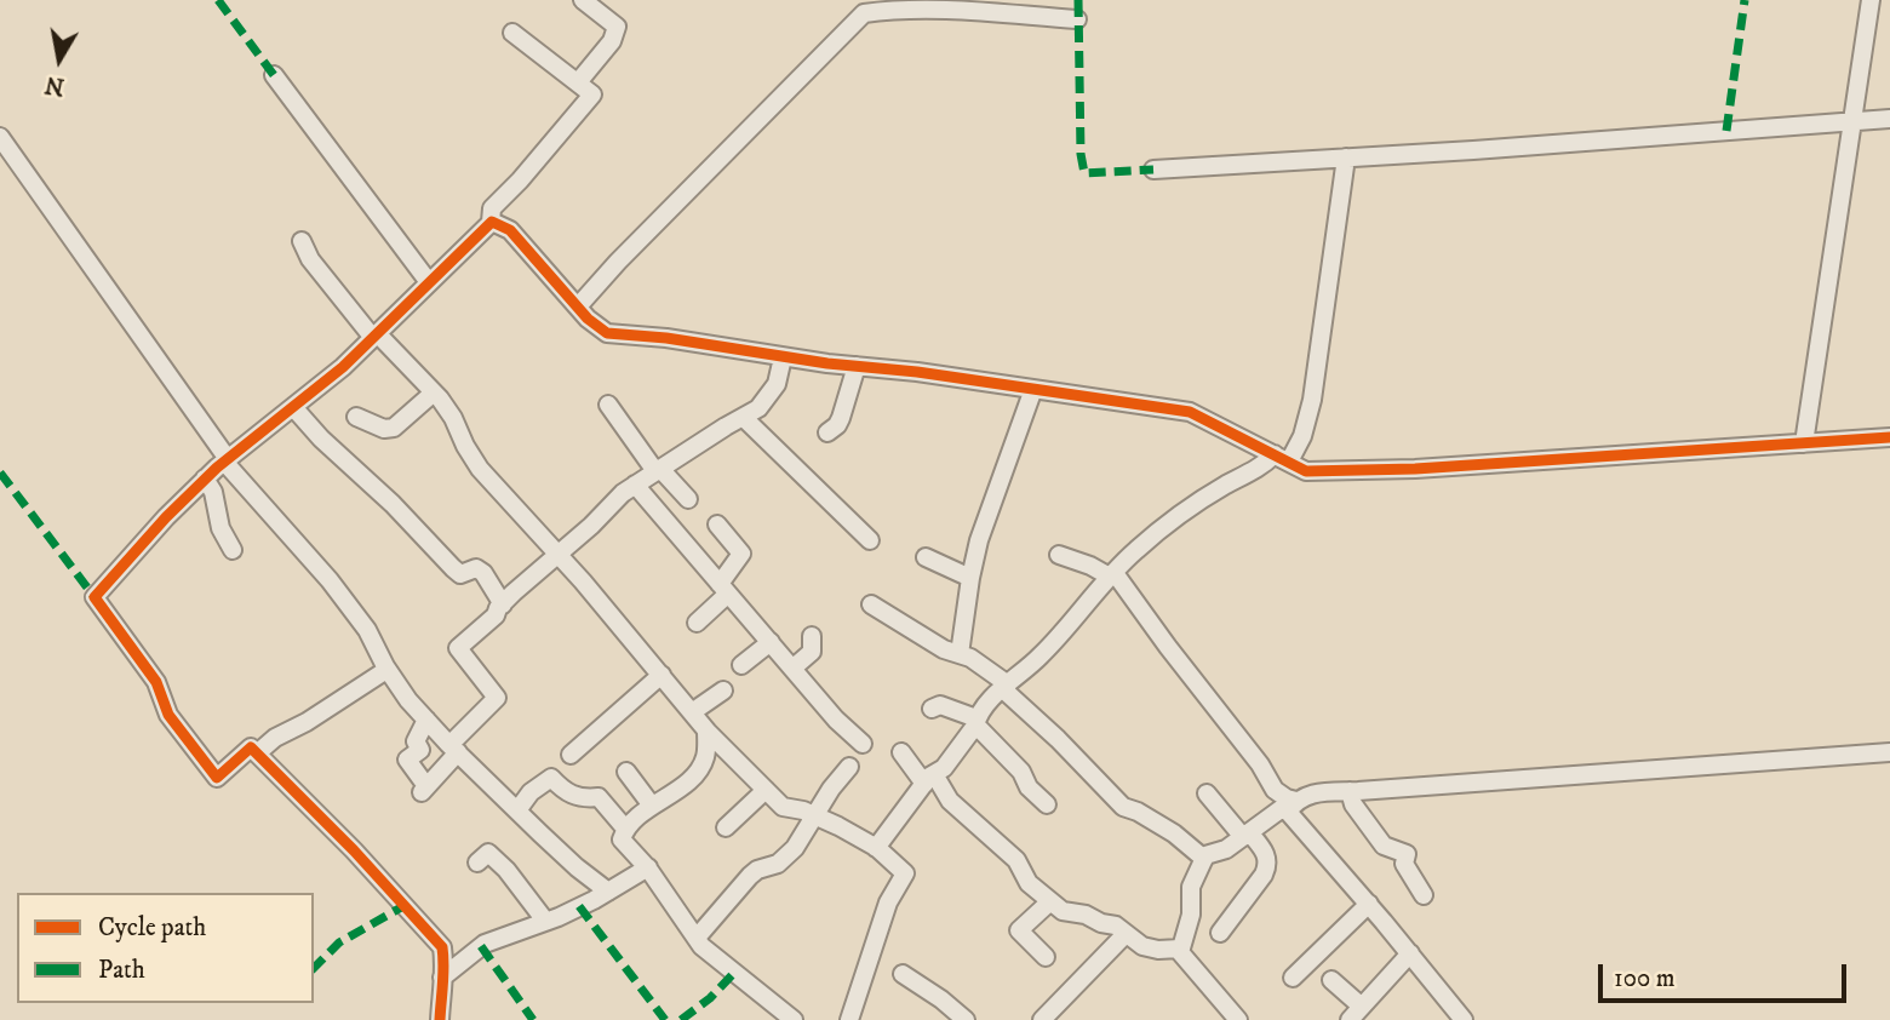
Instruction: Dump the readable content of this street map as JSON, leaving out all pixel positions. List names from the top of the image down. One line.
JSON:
{"legend":["Cycle path","Path"],"scale_bar":"100 m","north":"bottom"}
